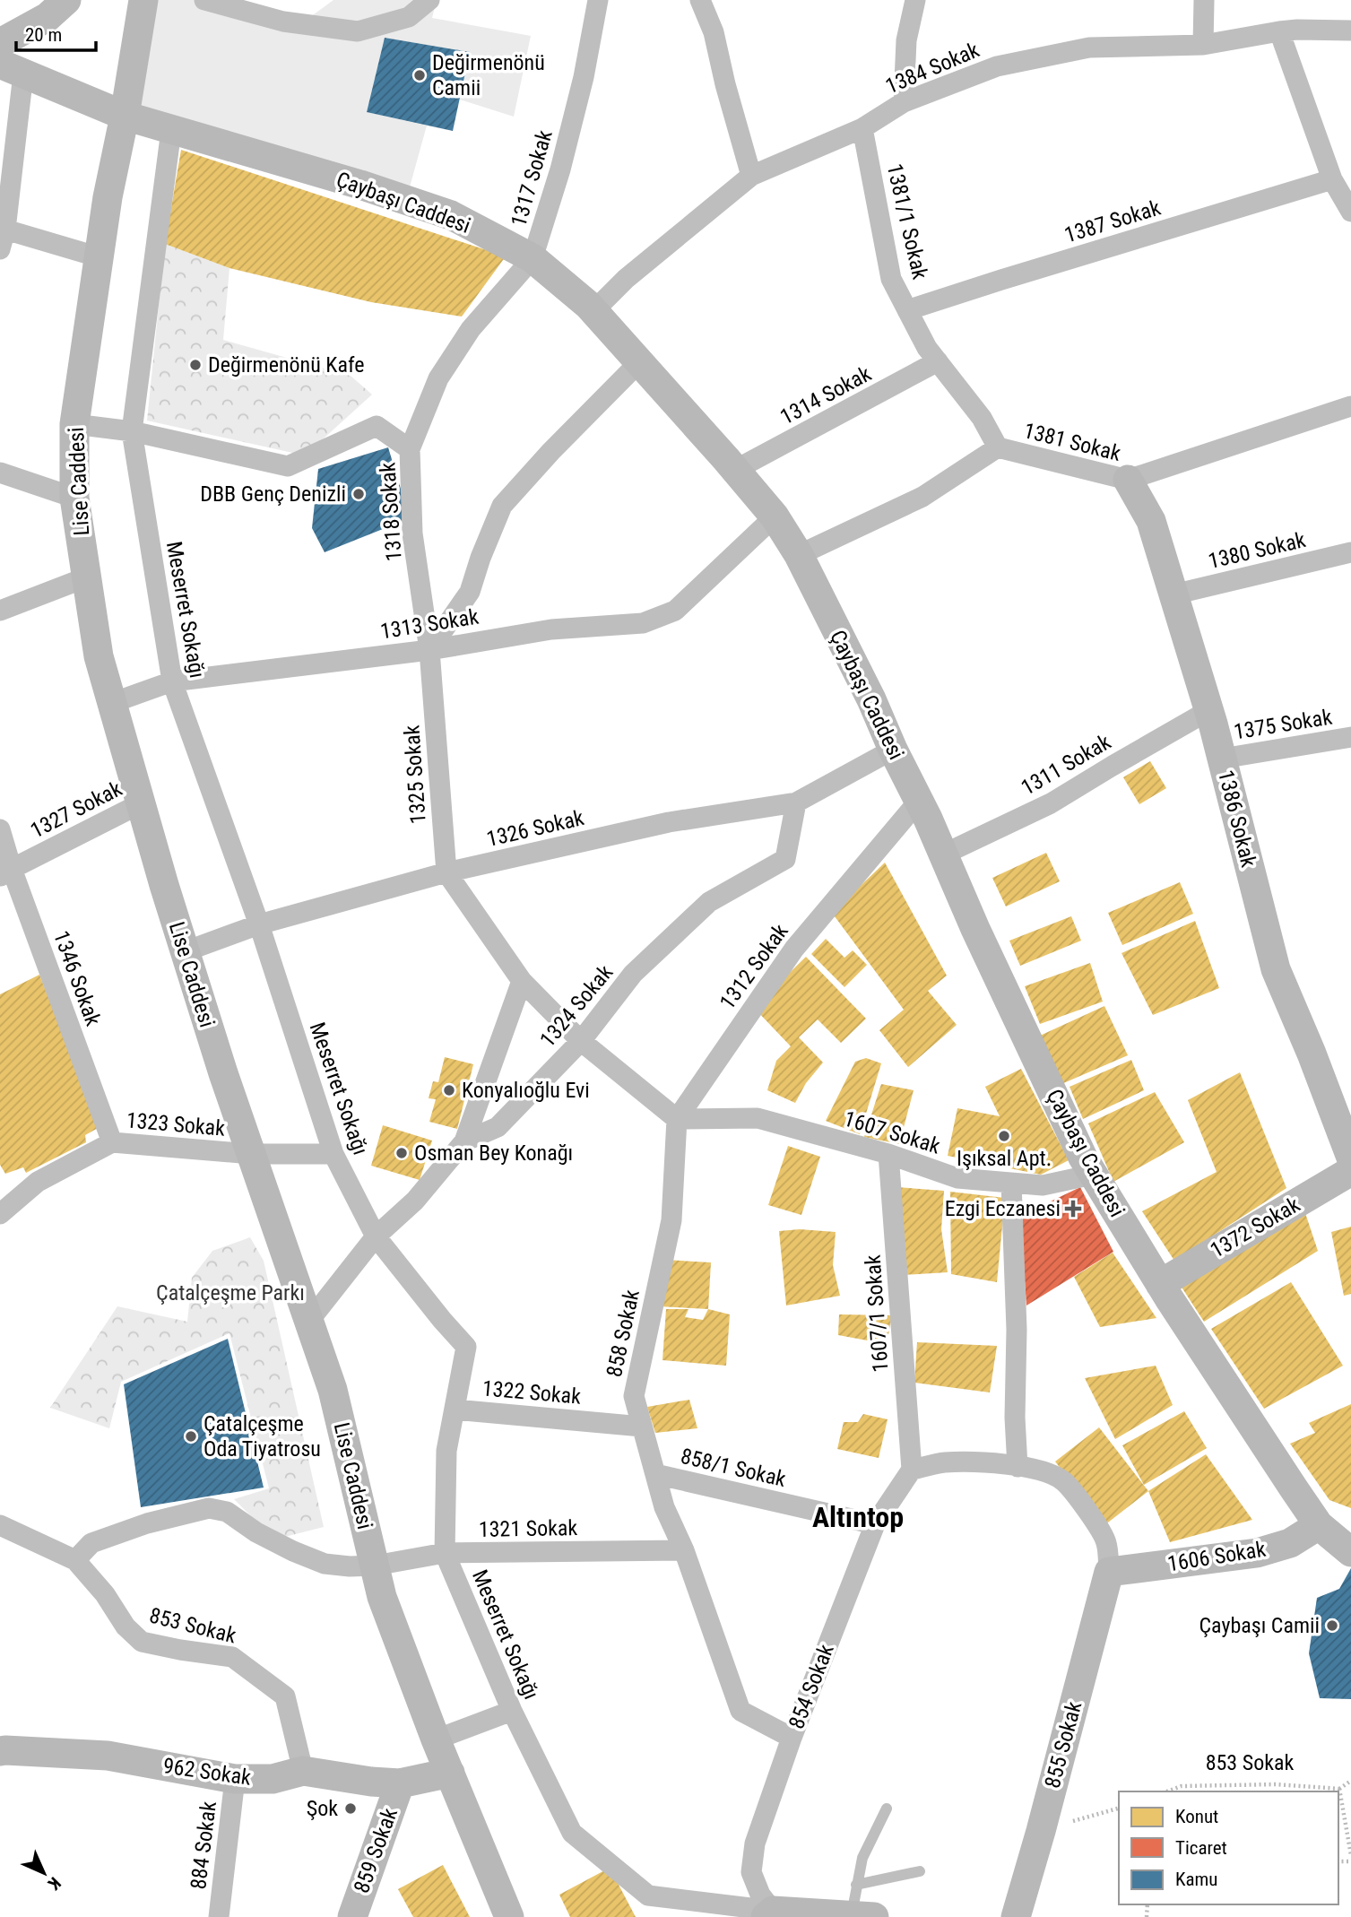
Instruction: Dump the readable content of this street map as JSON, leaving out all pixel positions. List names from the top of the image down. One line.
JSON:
{"streets":{"main road":["Çaybaşı Caddesi","Lise Caddesi","1386 Sokak","1372 Sokak","1606 Sokak","855 Sokak","962 Sokak","859 Sokak"],"street":["1384 Sokak","1317 Sokak","1381/1 Sokak","1387 Sokak","1314 Sokak","1381 Sokak","1318 Sokak","1380 Sokak","Meserret Sokağı","1313 Sokak","1375 Sokak","1311 Sokak","1325 Sokak","1327 Sokak","1326 Sokak","1312 Sokak","1346 Sokak","1324 Sokak","1323 Sokak","1607 Sokak","1607/1 Sokak","858 Sokak","1322 Sokak","858/1 Sokak","1321 Sokak","853 Sokak","854 Sokak","884 Sokak"]},"crossings":[["1384 Sokak","Çaybaşı Caddesi"],["1384 Sokak","1381/1 Sokak"],["1317 Sokak","Çaybaşı Caddesi"],["1317 Sokak","1318 Sokak"],["Çaybaşı Caddesi","1314 Sokak"],["Çaybaşı Caddesi","1381 Sokak"],["Çaybaşı Caddesi","Lise Caddesi"],["Çaybaşı Caddesi","1318 Sokak"],["Çaybaşı Caddesi","Meserret Sokağı"],["Çaybaşı Caddesi","1313 Sokak"],["Çaybaşı Caddesi","1311 Sokak"],["Çaybaşı Caddesi","1326 Sokak"],["Çaybaşı Caddesi","1312 Sokak"],["Çaybaşı Caddesi","1607 Sokak"],["Çaybaşı Caddesi","1372 Sokak"],["Çaybaşı Caddesi","1606 Sokak"],["1381/1 Sokak","1387 Sokak"],["1381/1 Sokak","1314 Sokak"],["1381/1 Sokak","1381 Sokak"],["1381 Sokak","1386 Sokak"],["Lise Caddesi","1313 Sokak"],["Lise Caddesi","1327 Sokak"],["Lise Caddesi","1326 Sokak"],["Lise Caddesi","1324 Sokak"],["Lise Caddesi","1323 Sokak"],["Lise Caddesi","1321 Sokak"],["Lise Caddesi","962 Sokak"],["1318 Sokak","1313 Sokak"],["1318 Sokak","1325 Sokak"],["1380 Sokak","1386 Sokak"],["Meserret Sokağı","1313 Sokak"],["Meserret Sokağı","1326 Sokak"],["Meserret Sokağı","1324 Sokak"],["Meserret Sokağı","1323 Sokak"],["Meserret Sokağı","1322 Sokak"],["Meserret Sokağı","1321 Sokak"],["Meserret Sokağı","854 Sokak"],["1313 Sokak","1325 Sokak"],["1375 Sokak","1386 Sokak"],["1311 Sokak","1386 Sokak"],["1325 Sokak","1326 Sokak"],["1327 Sokak","1346 Sokak"],["1326 Sokak","1324 Sokak"],["1312 Sokak","1607 Sokak"],["1312 Sokak","858 Sokak"],["1346 Sokak","1323 Sokak"],["1607 Sokak","1607/1 Sokak"],["1607 Sokak","858 Sokak"],["1607/1 Sokak","854 Sokak"],["858 Sokak","1322 Sokak"],["858 Sokak","858/1 Sokak"],["858 Sokak","1321 Sokak"],["858 Sokak","854 Sokak"],["858/1 Sokak","854 Sokak"],["1321 Sokak","853 Sokak"],["1606 Sokak","855 Sokak"],["853 Sokak","962 Sokak"],["962 Sokak","884 Sokak"],["962 Sokak","859 Sokak"]],"districts":["Altıntop"],"parks":["Çatalçeşme Parkı"],"places":{"other":["Değirmenönü Camii","Değirmenönü Kafe","DBB Genç Denizli","Konyalıoğlu Evi","Işıksal Apt.","Osman Bey Konağı","Çatalçeşme Oda Tiyatrosu","Çaybaşı Camii","Şok"],"health":["Ezgi Eczanesi"]},"legend":["Konut","Ticaret","Kamu"],"scale_bar":"20 m","north":"bottom right"}
